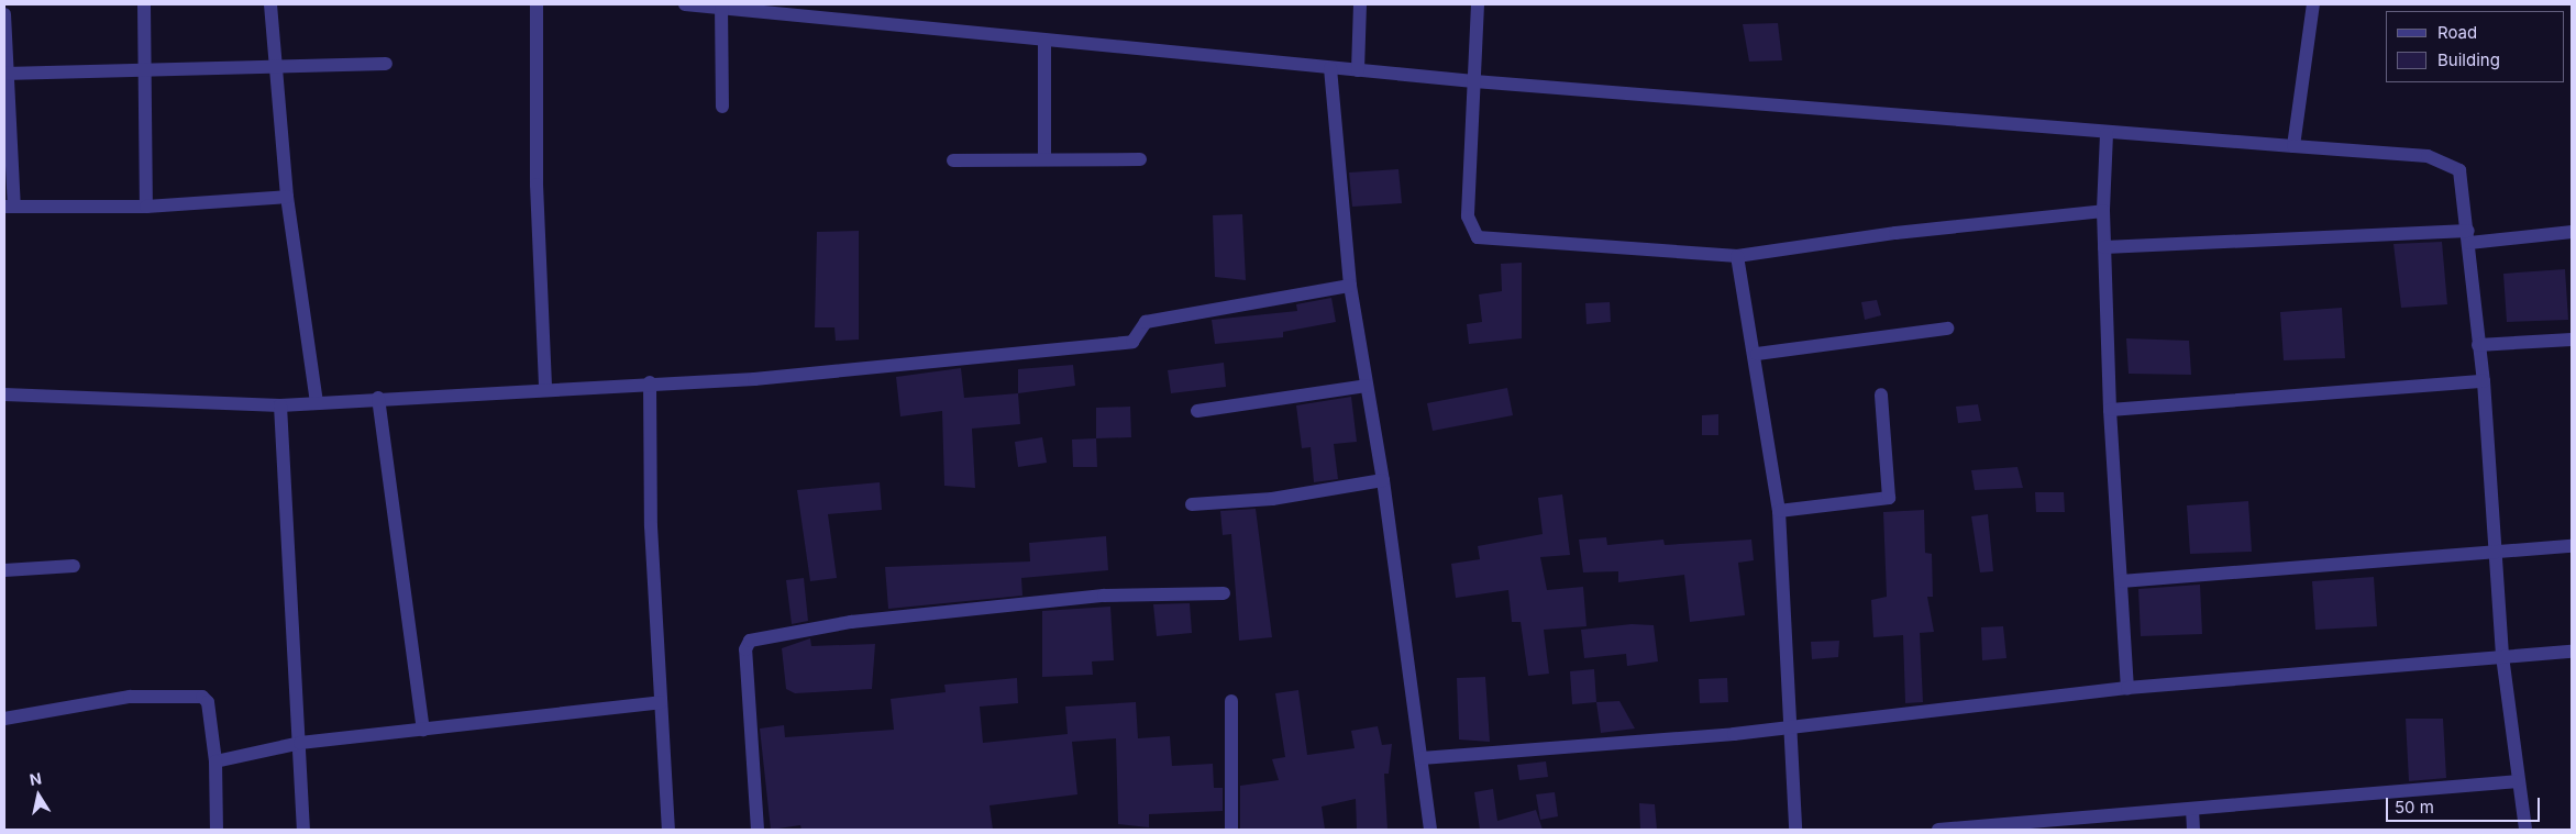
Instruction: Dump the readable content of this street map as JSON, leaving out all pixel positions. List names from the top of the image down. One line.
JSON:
{"legend":["Road","Building"],"scale_bar":"50 m","north":"top"}
